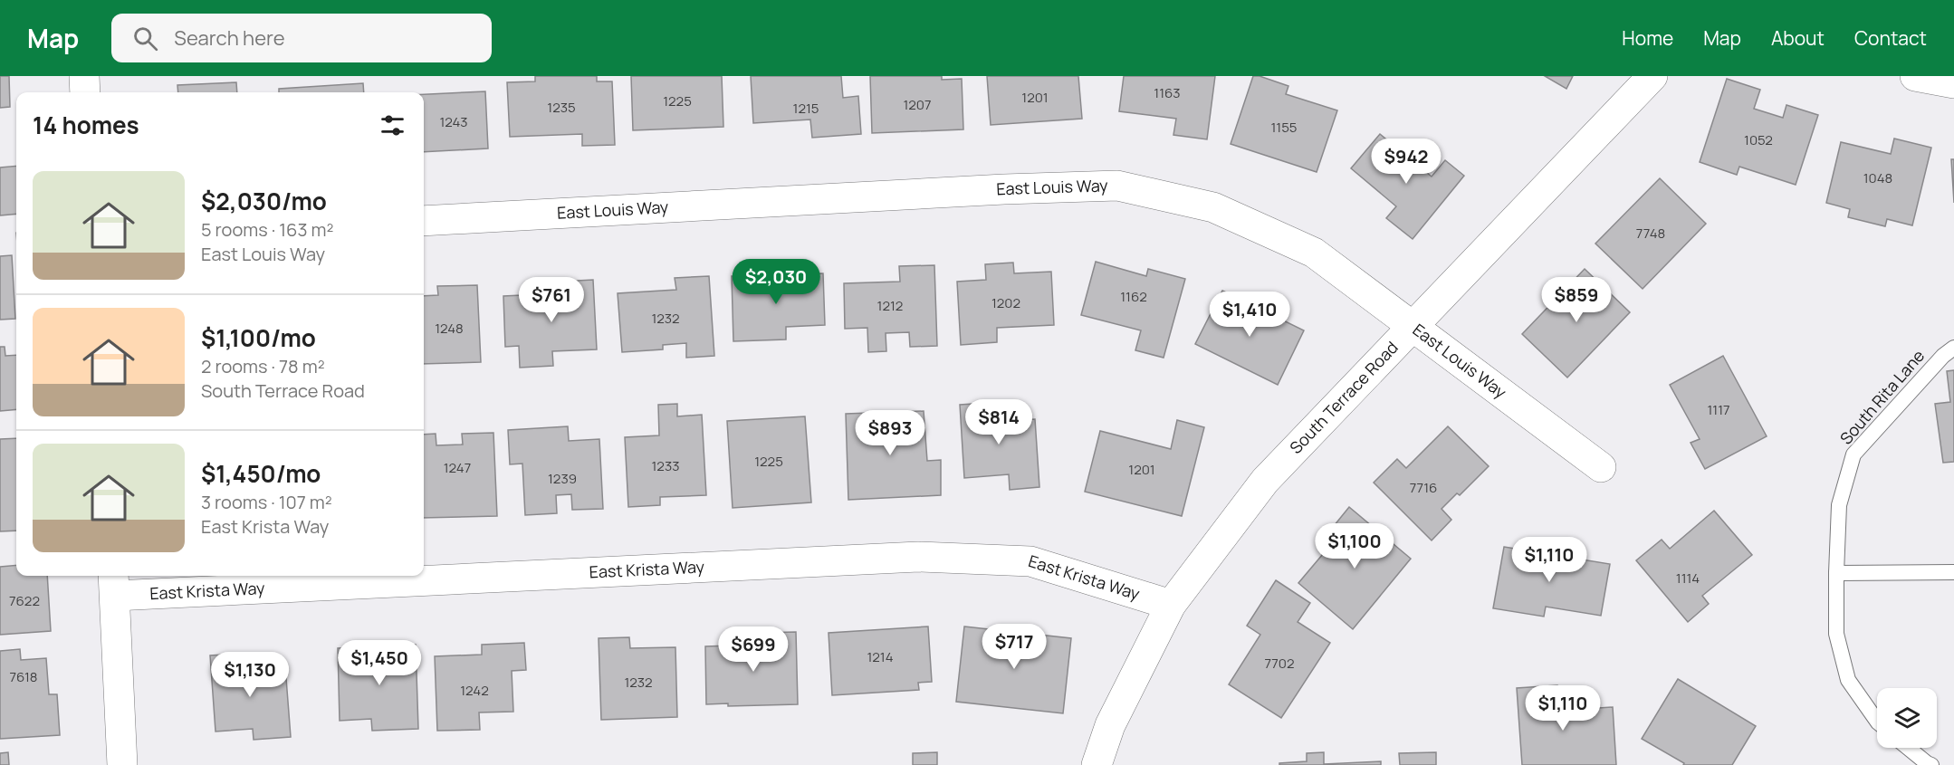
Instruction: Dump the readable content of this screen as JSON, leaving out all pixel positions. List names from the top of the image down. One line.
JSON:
{"streets":{"street":["East Louis Way","South Terrace Road","East Krista Way"],"lane":["South Rita Lane"]},"crossings":[["East Louis Way","South Terrace Road"],["South Terrace Road","East Krista Way"]],"house_numbers":["1163","1201","1225","1207","1235","1215","1243","1155","1052","1048","7748","1162","1202","1212","1232","1248","1117","1225","1233","1247","1201","1239","7716","1114","7622","1214","7702","7618","1232","1242"],"page":{"header":"Map","search":"Search here","nav":["Home","Map","About","Contact"],"heading":"14 homes","price":["$942","$2,030","$761","$859","$1,410","$814","$893","$1,100","$1,110","$717","$699","$1,450","$1,130","$1,110"],"list":[{"name":"$2,030/mo","note":"5 rooms · 163 m² · East Louis Way"},{"name":"$1,100/mo","note":"2 rooms · 78 m² · South Terrace Road"},{"name":"$1,450/mo","note":"3 rooms · 107 m² · East Krista Way"}]}}
